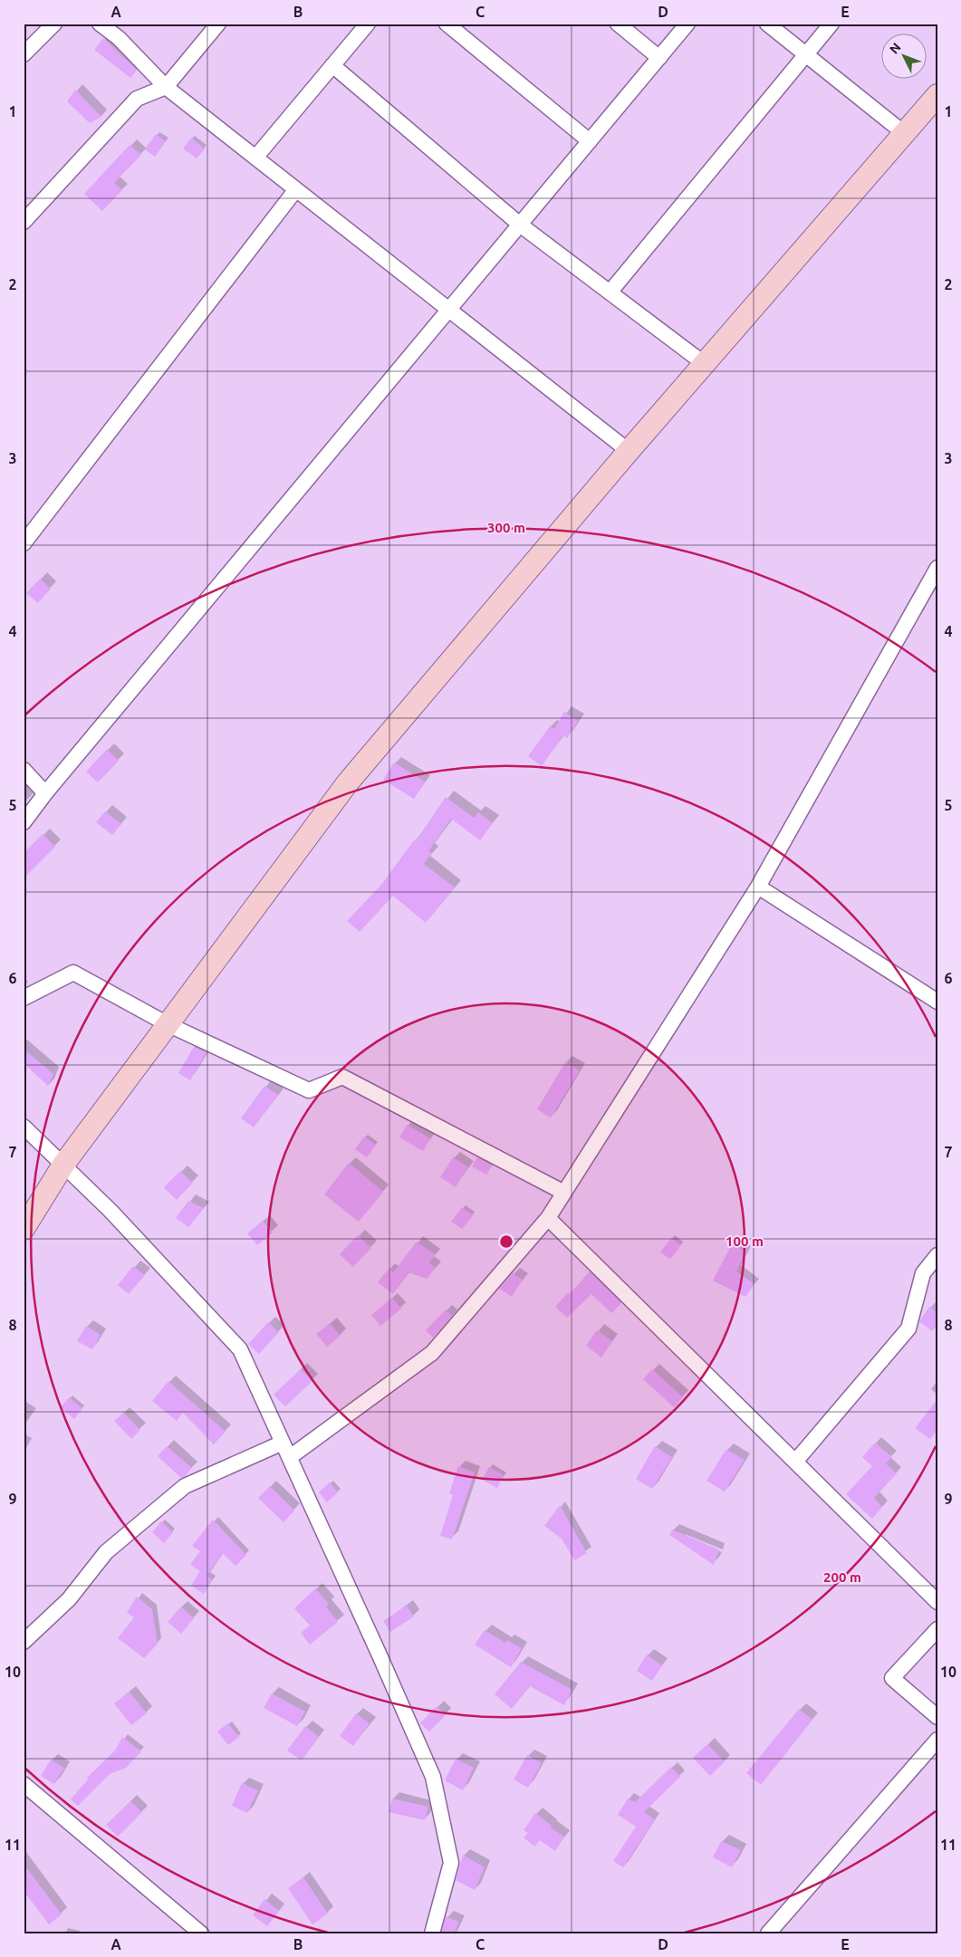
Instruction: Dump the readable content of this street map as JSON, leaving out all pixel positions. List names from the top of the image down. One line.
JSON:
{"north":"top left","grid":{"columns":["A","B","C","D","E"],"rows":["1","2","3","4","5","6","7","8","9","10","11"]},"rings":["300 m","100 m","200 m"]}
